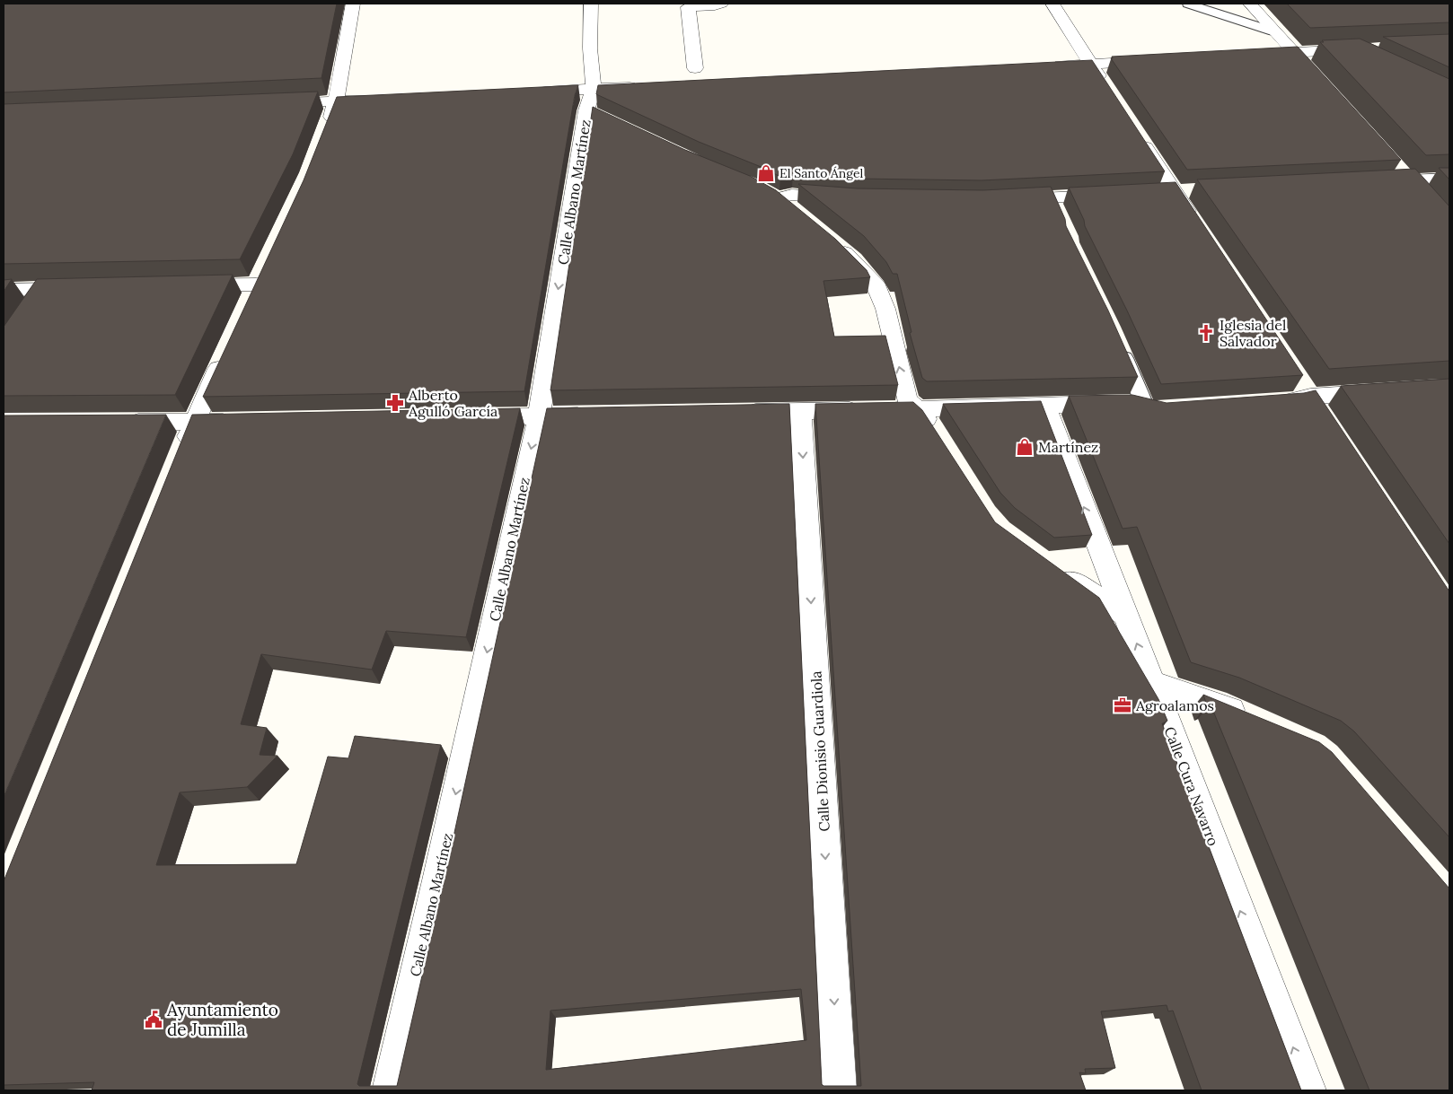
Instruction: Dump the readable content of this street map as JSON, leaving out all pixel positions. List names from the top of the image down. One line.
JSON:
{"streets":{"street":["Calle Albano Martínez","Calle Dionisio Guardiola","Calle Cura Navarro"]},"one_way":["Calle Albano Martínez","Calle Dionisio Guardiola","Calle Cura Navarro"],"places":{"shop":["El Santo Ángel","Martínez"],"church":["Iglesia del Salvador"],"pharmacy":["Alberto Agulló García"],"office":["Agroalamos"],"public building":["Ayuntamiento de Jumilla"]}}
